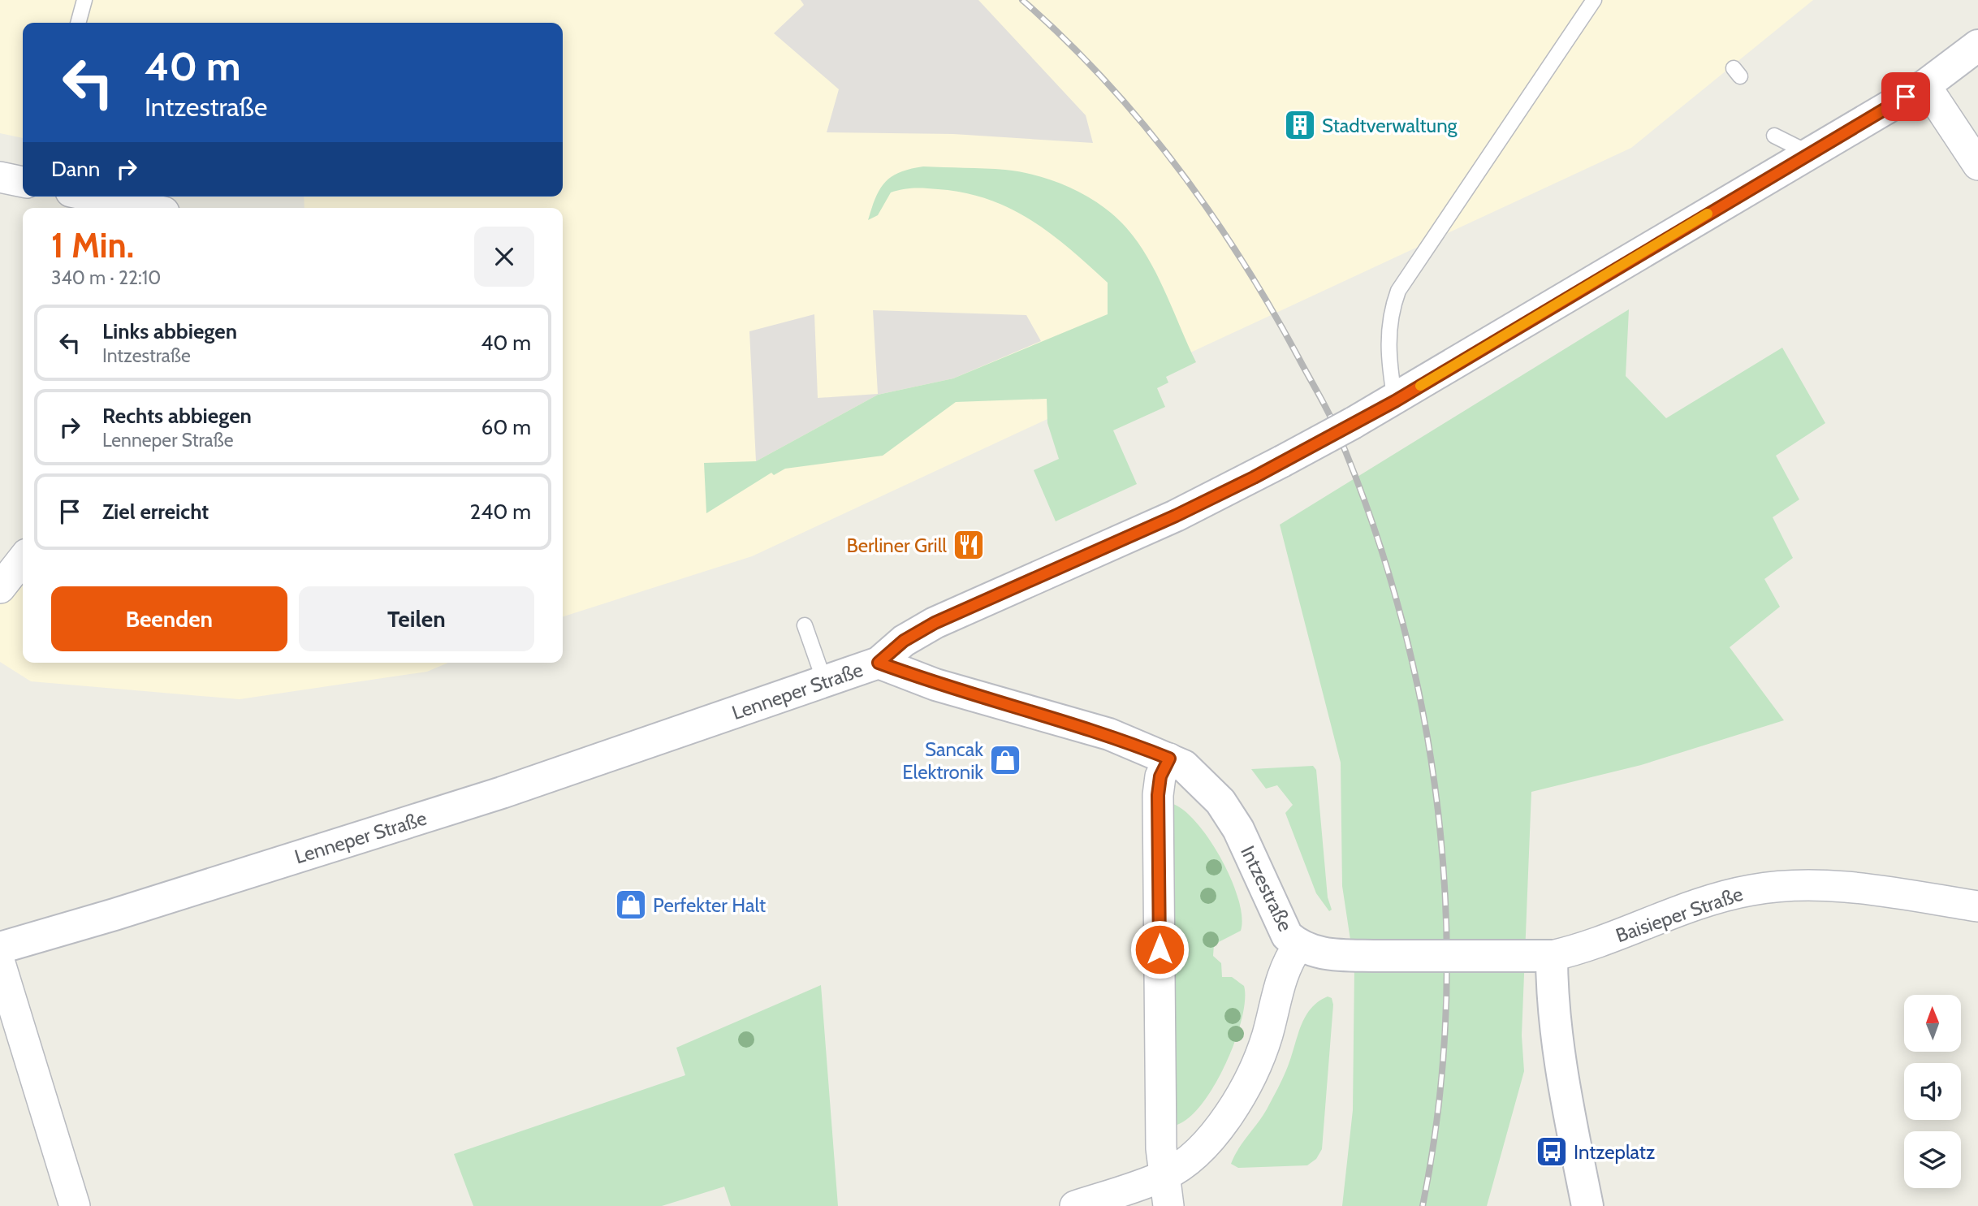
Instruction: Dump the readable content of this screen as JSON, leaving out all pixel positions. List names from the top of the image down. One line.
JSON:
{"streets":{"main road":["Lenneper Straße","Intzestraße"],"street":["Baisieper Straße"]},"crossings":[["Lenneper Straße","Intzestraße"],["Intzestraße","Baisieper Straße"]],"places":{"building":["Stadtverwaltung"],"restaurant":["Berliner Grill"],"shop":["Sancak Elektronik","Perfekter Halt"],"bus stop":["Intzeplatz"]},"north":"top","page":{"turn":["40 m","Intzestraße"],"then":"Dann","heading":["1 Min.","340 m · 22:10"],"list":[{"name":"Links abbiegen","note":"Intzestraße","value":"40 m"},{"name":"Rechts abbiegen","note":"Lenneper Straße","value":"60 m"},{"name":"Ziel erreicht","value":"240 m"}],"buttons":["Beenden","Teilen"]}}
